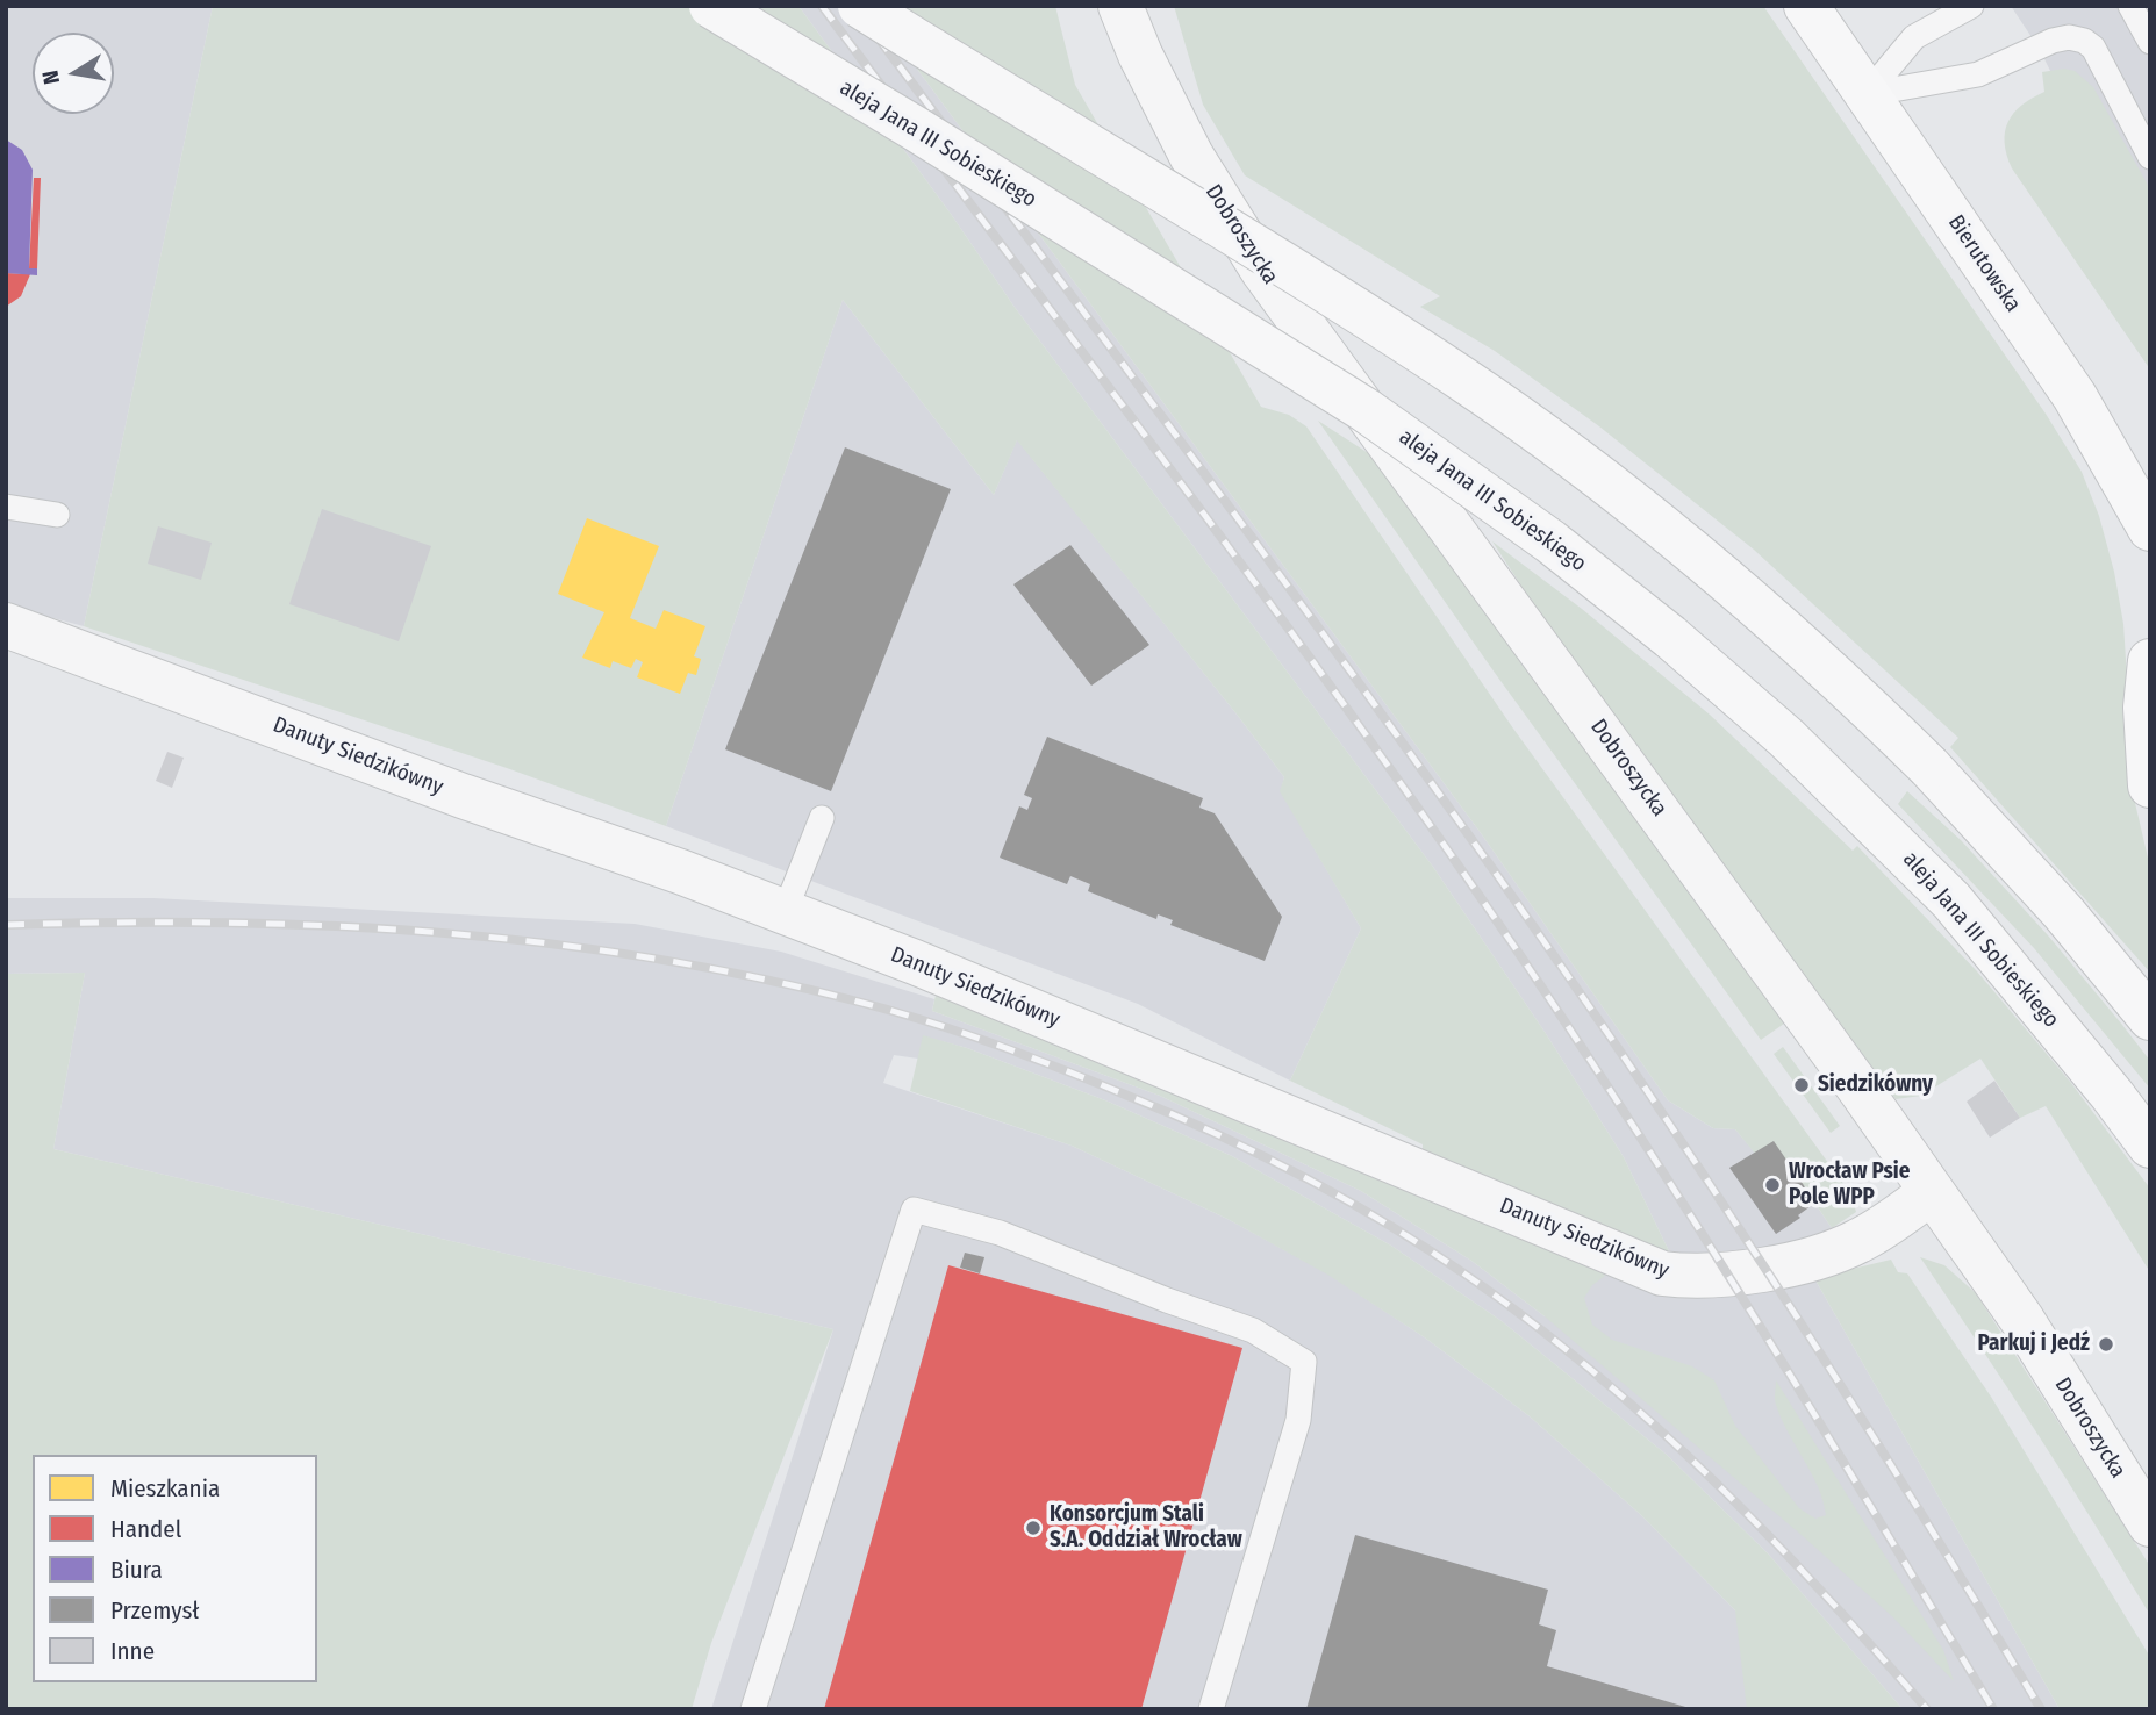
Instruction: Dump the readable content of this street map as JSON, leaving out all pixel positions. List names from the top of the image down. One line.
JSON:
{"streets":{"main road":["aleja Jana III Sobieskiego","Bierutowska"],"street":["Dobroszycka","Danuty Siedzikówny"]},"crossings":[["Dobroszycka","Danuty Siedzikówny"]],"places":["Siedzikówny","Wrocław Psie Pole WPP","Parkuj i Jedź","Konsorcjum Stali S.A. Oddział Wrocław"],"legend":["Mieszkania","Handel","Biura","Przemysł","Inne"],"north":"left"}
